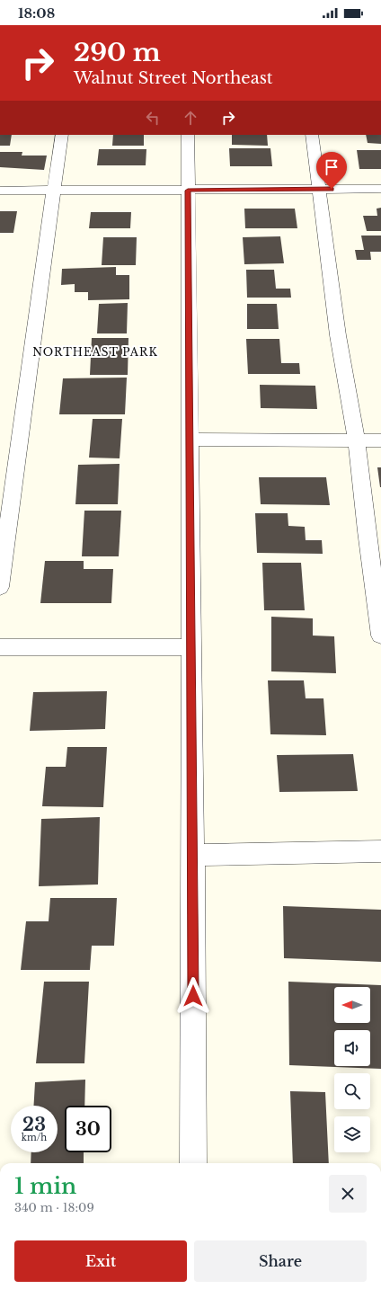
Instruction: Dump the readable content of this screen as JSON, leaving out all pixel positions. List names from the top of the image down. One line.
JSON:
{"districts":["NORTHEAST PARK"],"north":"left","page":{"status":"18:08","turn":["290 m","Walnut Street Northeast"],"speed":"23 km/h","limit":"30","heading":["1 min","340 m · 18:09"],"buttons":["Exit","Share"]}}
